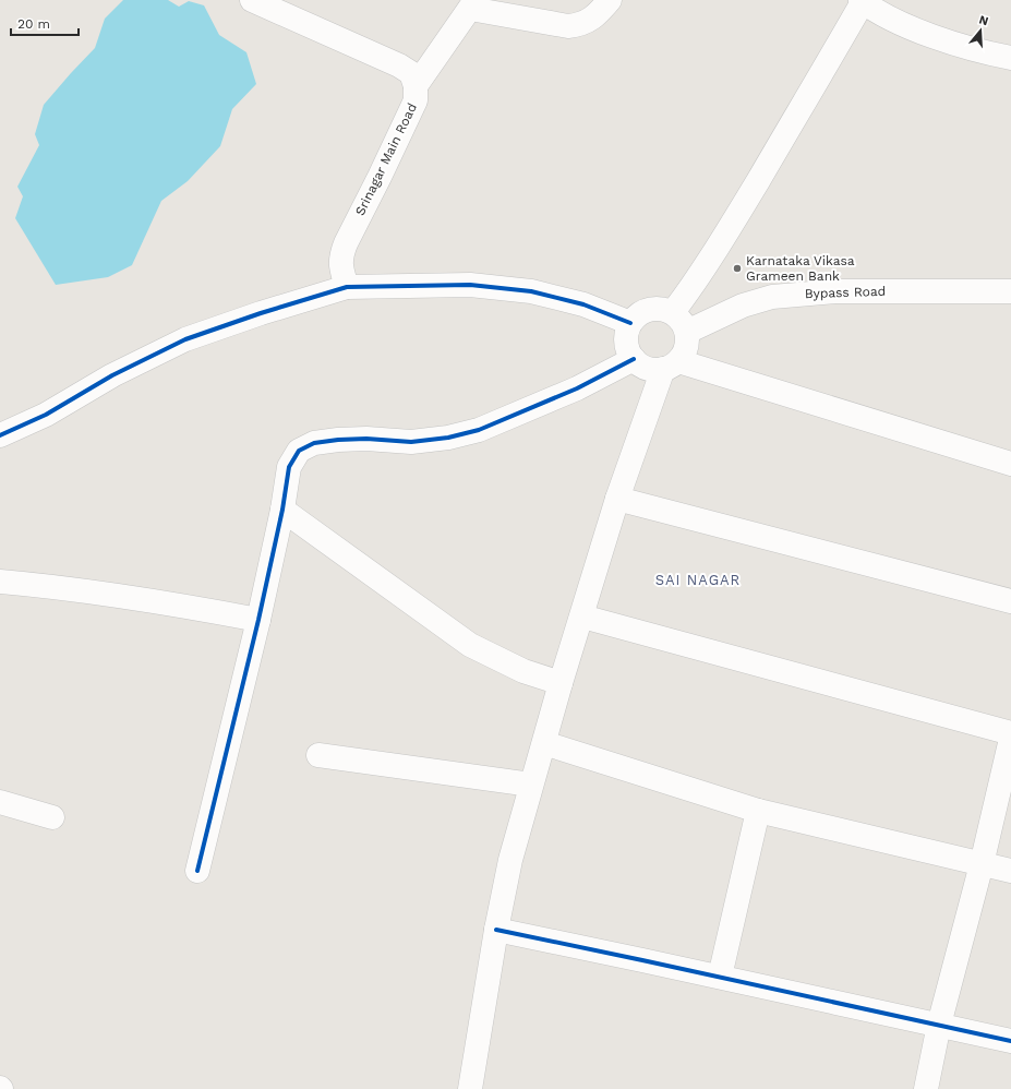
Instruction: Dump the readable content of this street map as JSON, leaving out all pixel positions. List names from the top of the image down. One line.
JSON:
{"streets":{"street":["Srinagar Main Road","Bypass Road"]},"districts":["SAI NAGAR"],"places":["Karnataka Vikasa Grameen Bank"],"scale_bar":"20 m","north":"top"}
